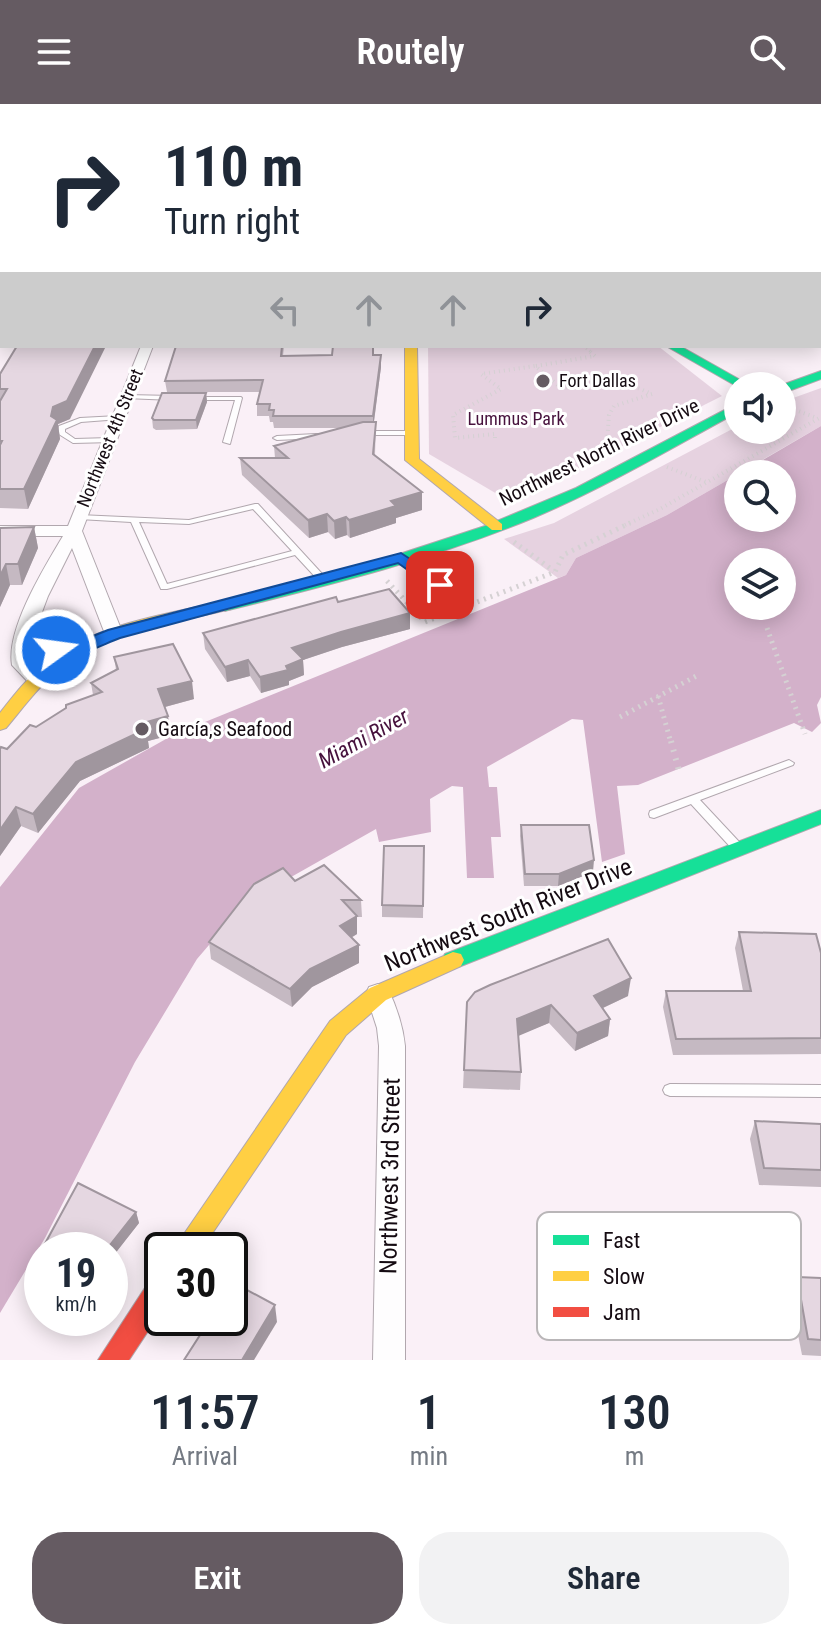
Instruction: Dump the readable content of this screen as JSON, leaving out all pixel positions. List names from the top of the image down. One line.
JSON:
{"streets":{"street":["Northwest 4th Street","Northwest North River Drive","Northwest South River Drive","Northwest 3rd Street"]},"crossings":[["Northwest 4th Street","Northwest North River Drive"],["Northwest South River Drive","Northwest 3rd Street"]],"water":["Miami River"],"parks":["Lummus Park"],"places":["Fort Dallas","García,s Seafood"],"legend":["Fast","Slow","Jam"],"page":{"header":"Routely","turn":["110 m","Turn right"],"speed":"19 km/h","limit":"30","eta":["11:57","Arrival","1","min","130","m"],"buttons":["Exit","Share"]}}
